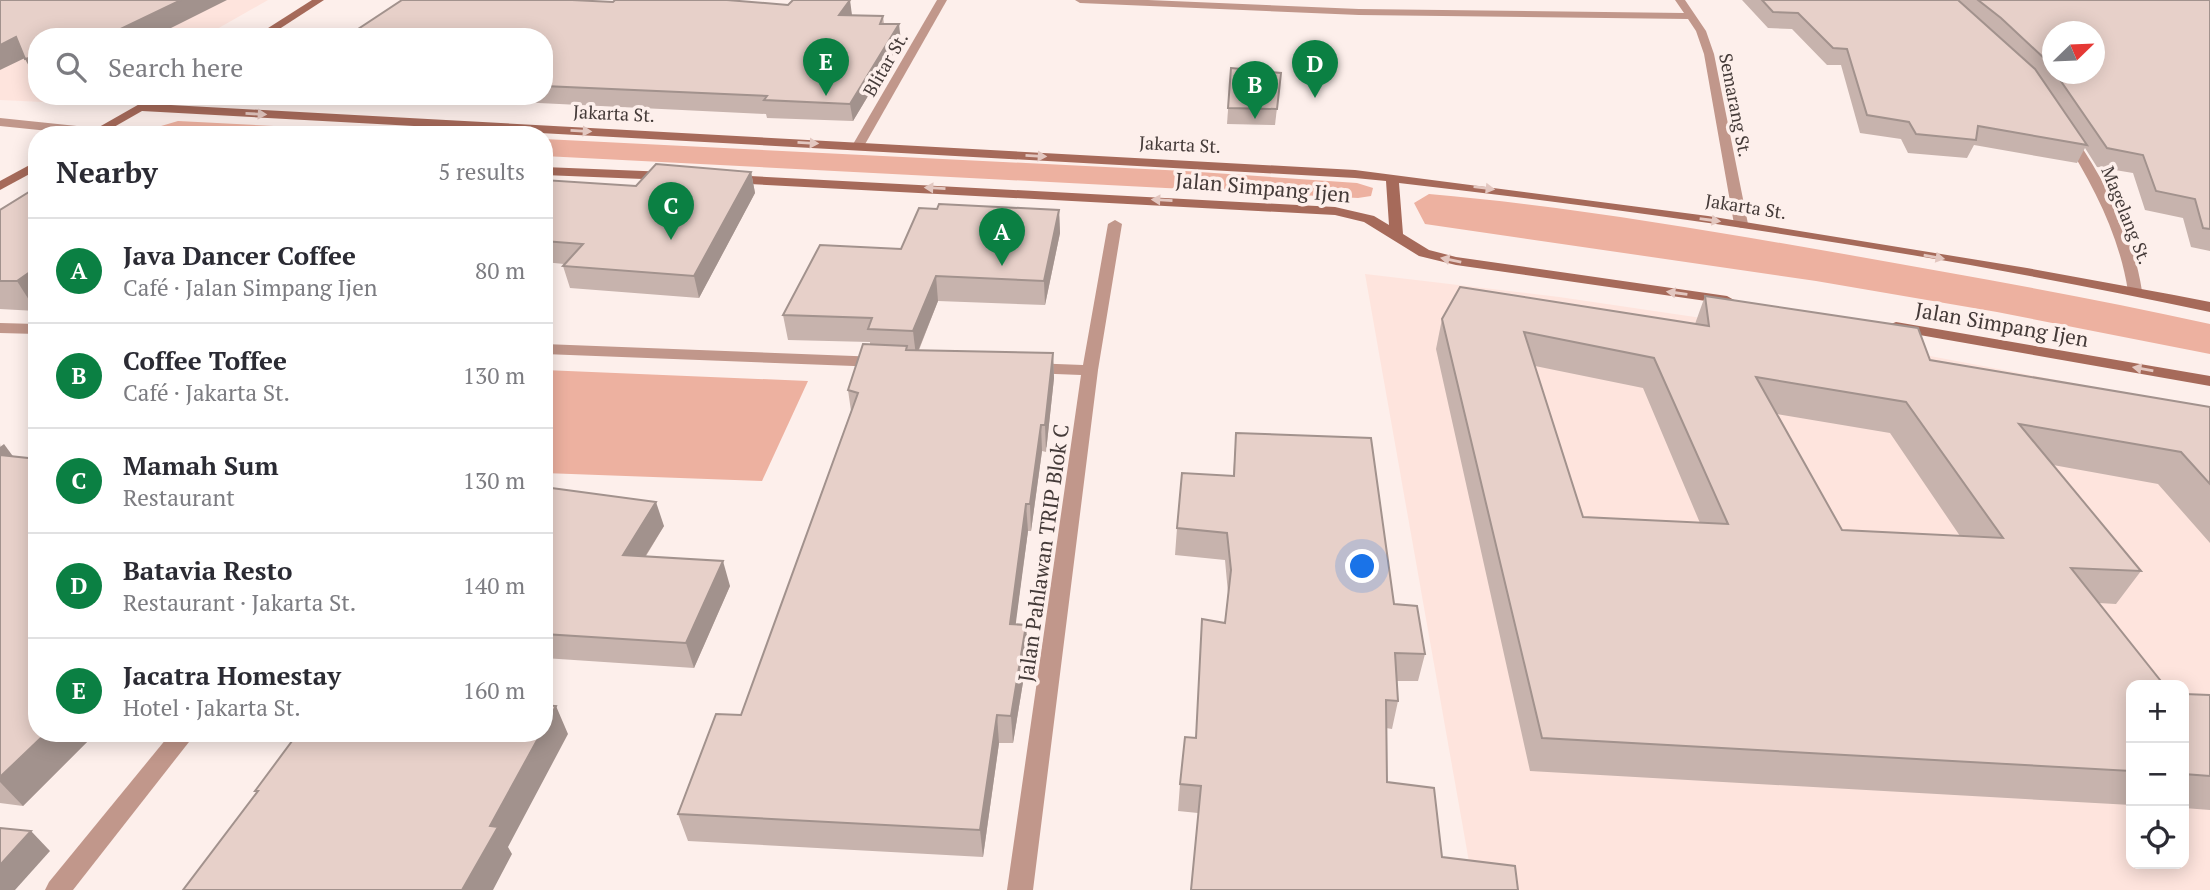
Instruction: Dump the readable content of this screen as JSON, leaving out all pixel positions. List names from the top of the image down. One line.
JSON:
{"streets":{"main road":["Jakarta St.","Jalan Simpang Ijen"],"street":["Blitar St.","Semarang St.","Magelang St.","Jalan Pahlawan TRIP Blok C"]},"crossings":[["Blitar St.","Jakarta St."],["Semarang St.","Jakarta St."],["Jakarta St.","Magelang St."]],"one_way":["Jakarta St.","Jalan Simpang Ijen"],"north":"top right","page":{"search":"Search here","pins":["E","D","B","C","A"],"heading":["Nearby","5 results"],"list":[{"mark":"A","name":"Java Dancer Coffee","note":"Café · Jalan Simpang Ijen","value":"80 m"},{"mark":"B","name":"Coffee Toffee","note":"Café · Jakarta St.","value":"130 m"},{"mark":"C","name":"Mamah Sum","note":"Restaurant","value":"130 m"},{"mark":"D","name":"Batavia Resto","note":"Restaurant · Jakarta St.","value":"140 m"},{"mark":"E","name":"Jacatra Homestay","note":"Hotel · Jakarta St.","value":"160 m"}],"map_buttons":["+","−"]}}
